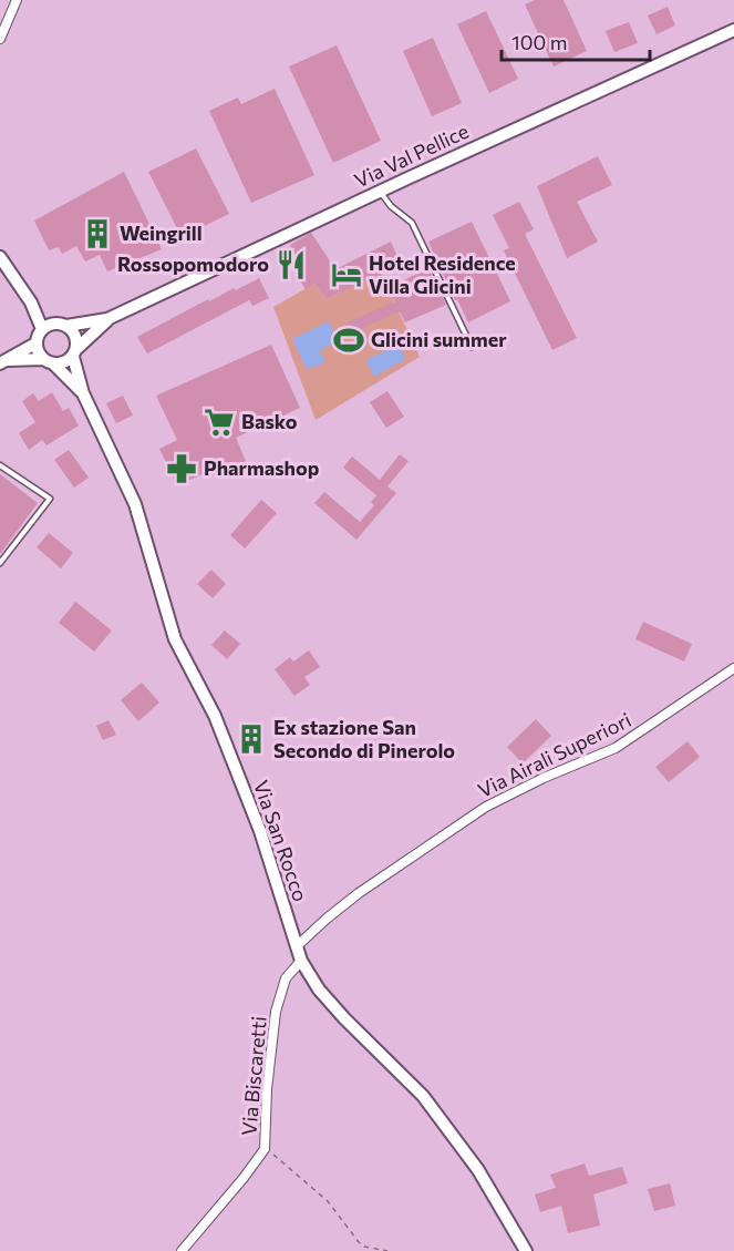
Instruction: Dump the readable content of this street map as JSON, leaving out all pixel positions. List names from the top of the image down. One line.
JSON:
{"streets":{"street":["Via Val Pellice","Via Airali Superiori","Via San Rocco","Via Biscaretti"]},"crossings":[["Via Airali Superiori","Via San Rocco"],["Via San Rocco","Via Biscaretti"]],"places":{"building":["Weingrill","Ex stazione San Secondo di Pinerolo"],"restaurant":["Rossopomodoro"],"hotel":["Hotel Residence Villa Glicini"],"sports":["Glicini summer"],"supermarket":["Basko"],"pharmacy":["Pharmashop"]},"scale_bar":"100 m"}
